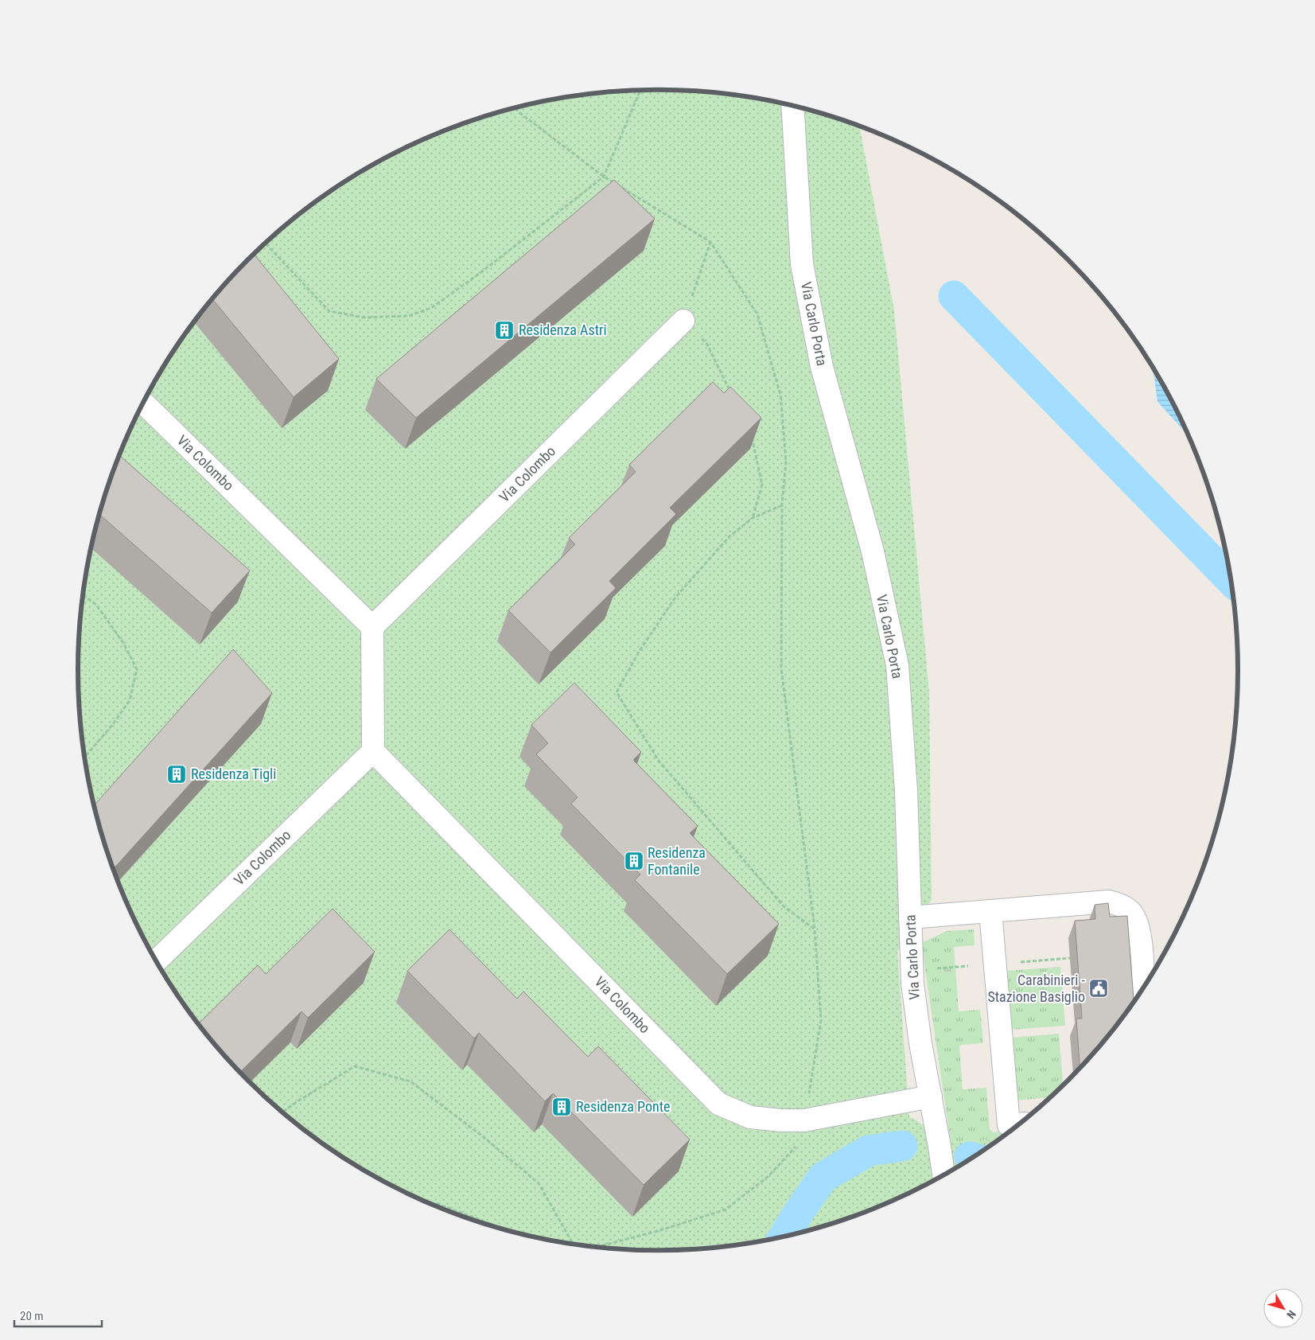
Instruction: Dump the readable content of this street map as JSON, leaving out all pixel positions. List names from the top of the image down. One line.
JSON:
{"streets":{"street":["Via Carlo Porta","Via Colombo"]},"crossings":[["Via Carlo Porta","Via Colombo"]],"places":{"building":["Residenza Astri","Residenza Tigli","Residenza Fontanile","Residenza Ponte"],"public building":["Carabinieri - Stazione Basiglio"]},"scale_bar":"20 m","north":"bottom right"}
